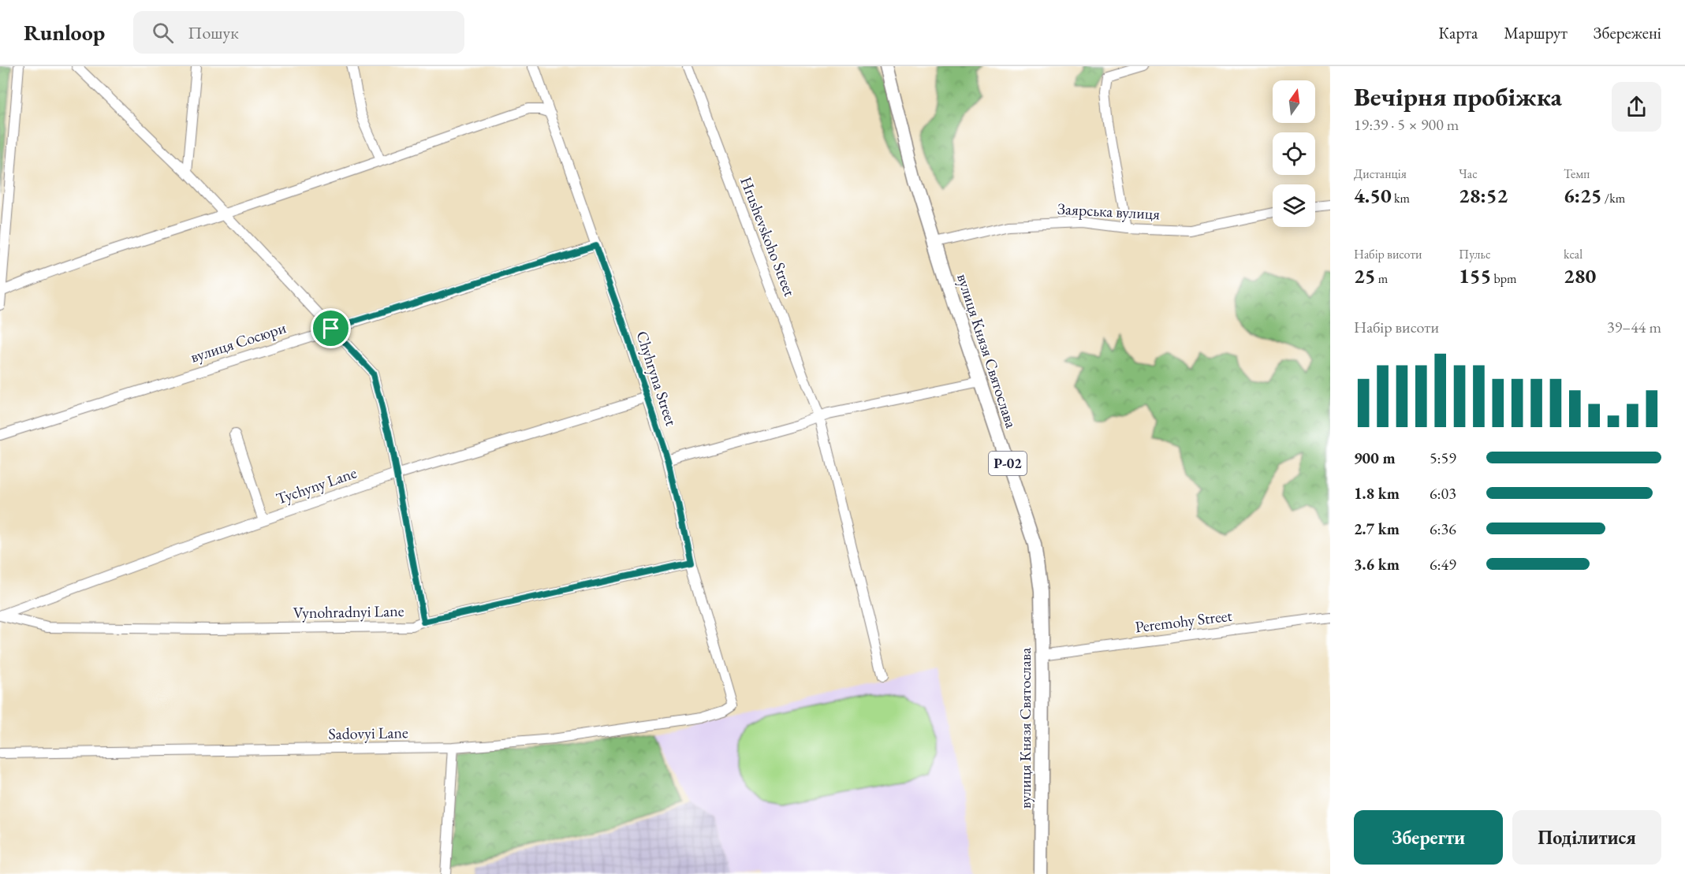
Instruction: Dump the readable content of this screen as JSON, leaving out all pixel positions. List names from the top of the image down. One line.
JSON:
{"streets":{"main road":["вулиця Князя Святослава","Р-02"],"street":["Заярська вулиця","Hrushevskoho Street","вулиця Сосюри","Chyhryna Street","Tychyny Lane","Vynohradnyi Lane","Peremohy Street","Sadovyi Lane"]},"crossings":[["Заярська вулиця","вулиця Князя Святослава"],["вулиця Сосюри","Chyhryna Street"],["вулиця Князя Святослава","Peremohy Street"],["Chyhryna Street","Tychyny Lane"],["Chyhryna Street","Vynohradnyi Lane"],["Chyhryna Street","Sadovyi Lane"],["Tychyny Lane","Vynohradnyi Lane"]],"north":"top","page":{"header":"Runloop","search":"Пошук","nav":["Карта","Маршрут","Збережені"],"heading":["Вечірня пробіжка","19:39 · 5 × 900 m"],"stats":[["Дистанція","4.50 km"],["Час","28:52"],["Темп","6:25 /km"],["Набір висоти","25 m"],["Пульс","155 bpm"],["kcal","280"]],"chart":["Набір висоти","39–44 m"],"list":[{"name":"900 m","note":"5:59"},{"name":"1.8 km","note":"6:03"},{"name":"2.7 km","note":"6:36"},{"name":"3.6 km","note":"6:49"}],"buttons":["Зберегти","Поділитися"]}}
